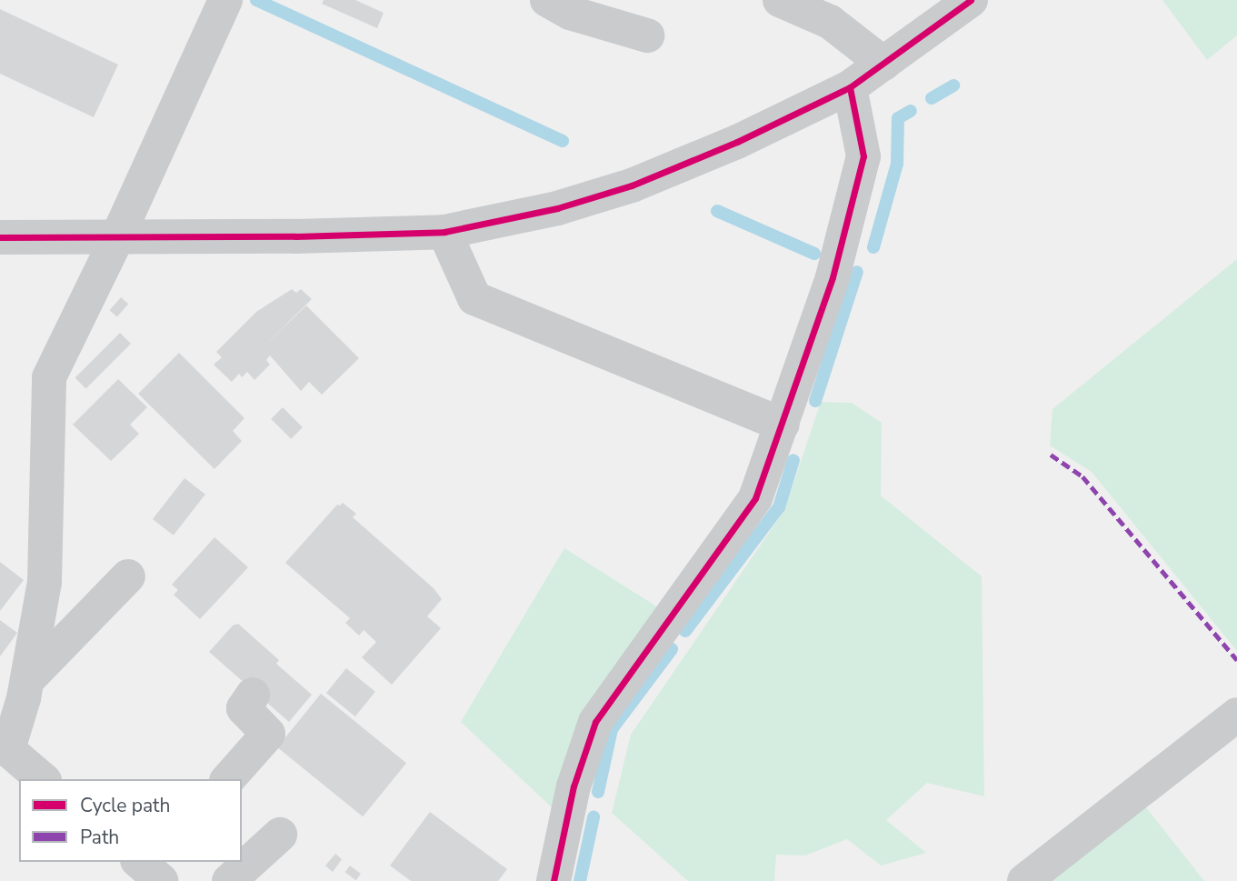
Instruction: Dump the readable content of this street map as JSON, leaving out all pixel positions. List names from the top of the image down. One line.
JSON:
{"legend":["Cycle path","Path"]}
